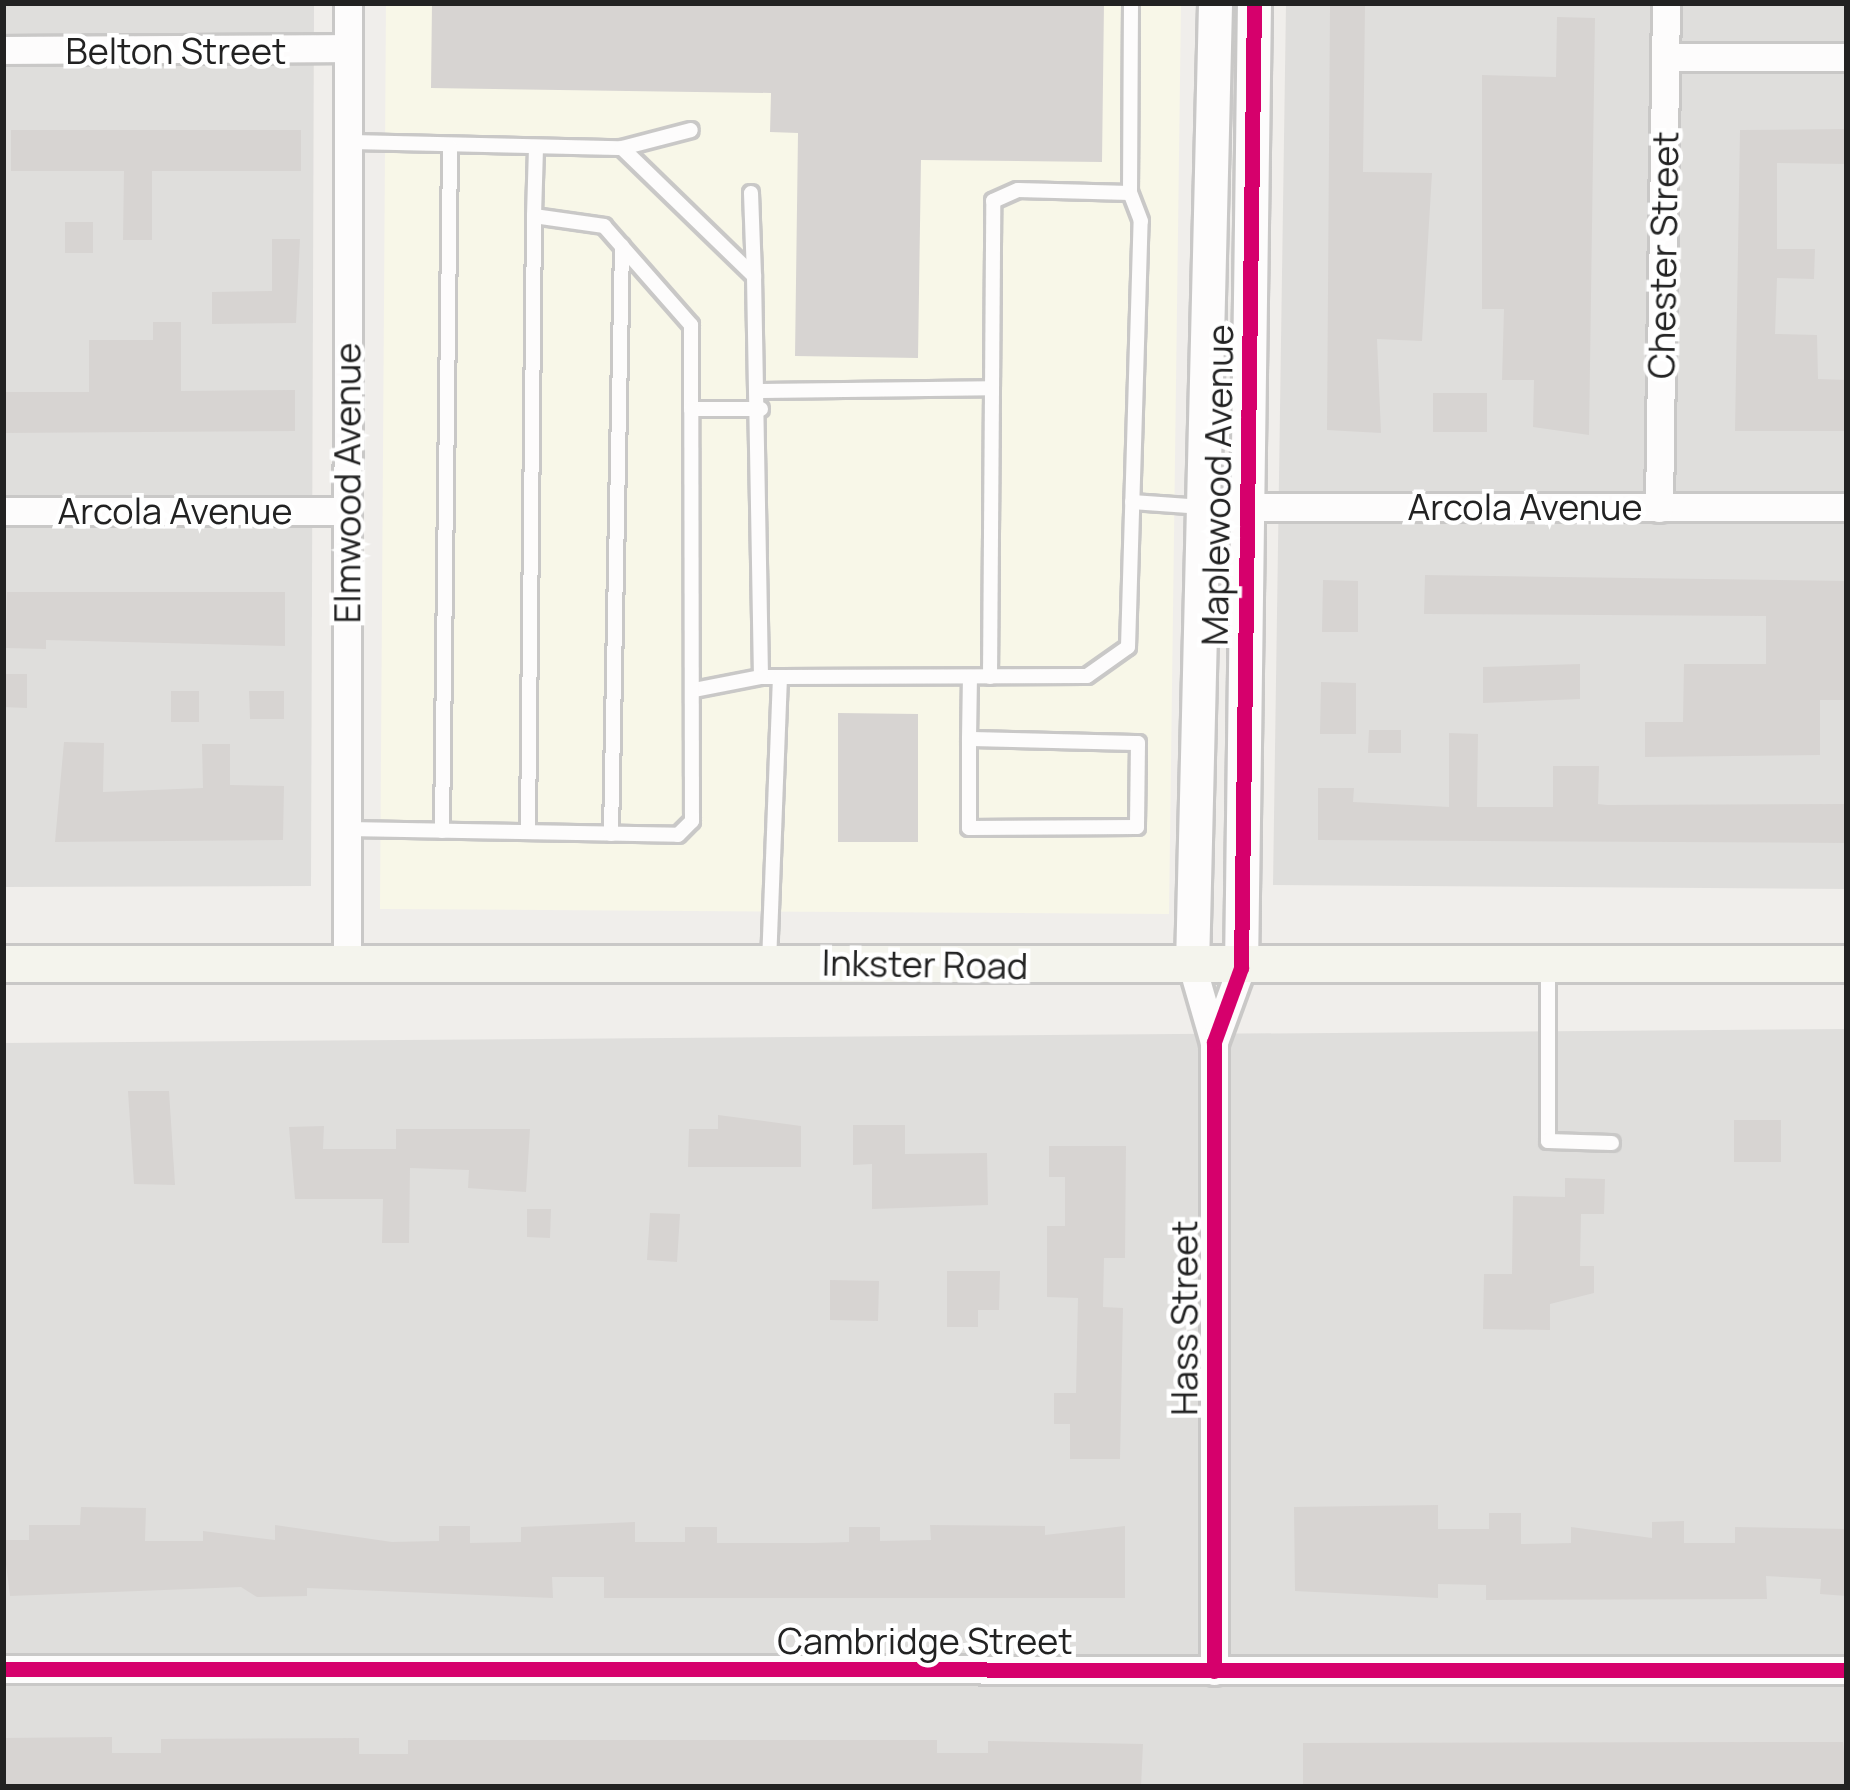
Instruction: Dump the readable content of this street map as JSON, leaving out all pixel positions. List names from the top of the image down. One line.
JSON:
{"streets":{"main road":["Inkster Road"],"street":["Belton Street","Chester Street","Elmwood Avenue","Maplewood Avenue","Arcola Avenue","Hass Street","Cambridge Street"]},"crossings":[["Belton Street","Elmwood Avenue"],["Chester Street","Arcola Avenue"],["Elmwood Avenue","Arcola Avenue"],["Elmwood Avenue","Inkster Road"],["Maplewood Avenue","Arcola Avenue"],["Maplewood Avenue","Inkster Road"],["Maplewood Avenue","Hass Street"],["Inkster Road","Hass Street"],["Hass Street","Cambridge Street"]]}
